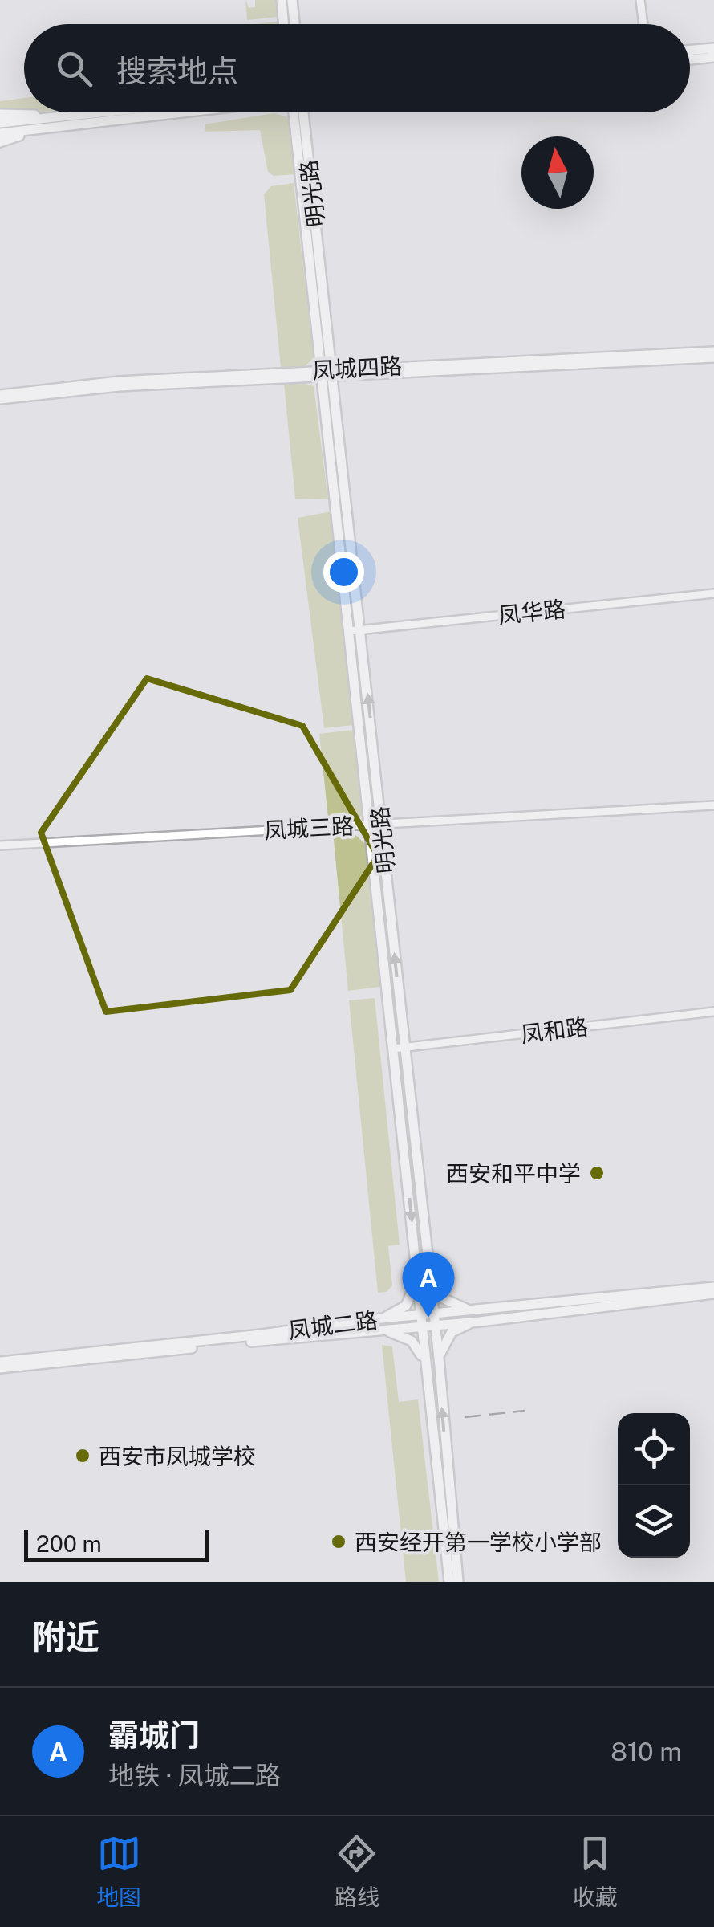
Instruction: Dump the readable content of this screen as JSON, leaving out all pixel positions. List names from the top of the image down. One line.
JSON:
{"streets":{"main road":["明光路","凤城二路"],"street":["凤城四路","凤华路","凤城三路","凤和路"]},"crossings":[["明光路","凤城四路"],["明光路","凤华路"],["明光路","凤城三路"],["明光路","凤和路"],["明光路","凤城二路"]],"places":["西安和平中学","西安市凤城学校","西安经开第一学校小学部"],"scale_bar":"200 m","north":"top","page":{"search":"搜索地点","pins":"A","scale":"200 m","heading":"附近","list":[{"mark":"A","name":"霸城门","note":"地铁 · 凤城二路","value":"810 m"}],"nav":["地图","路线","收藏"]}}
